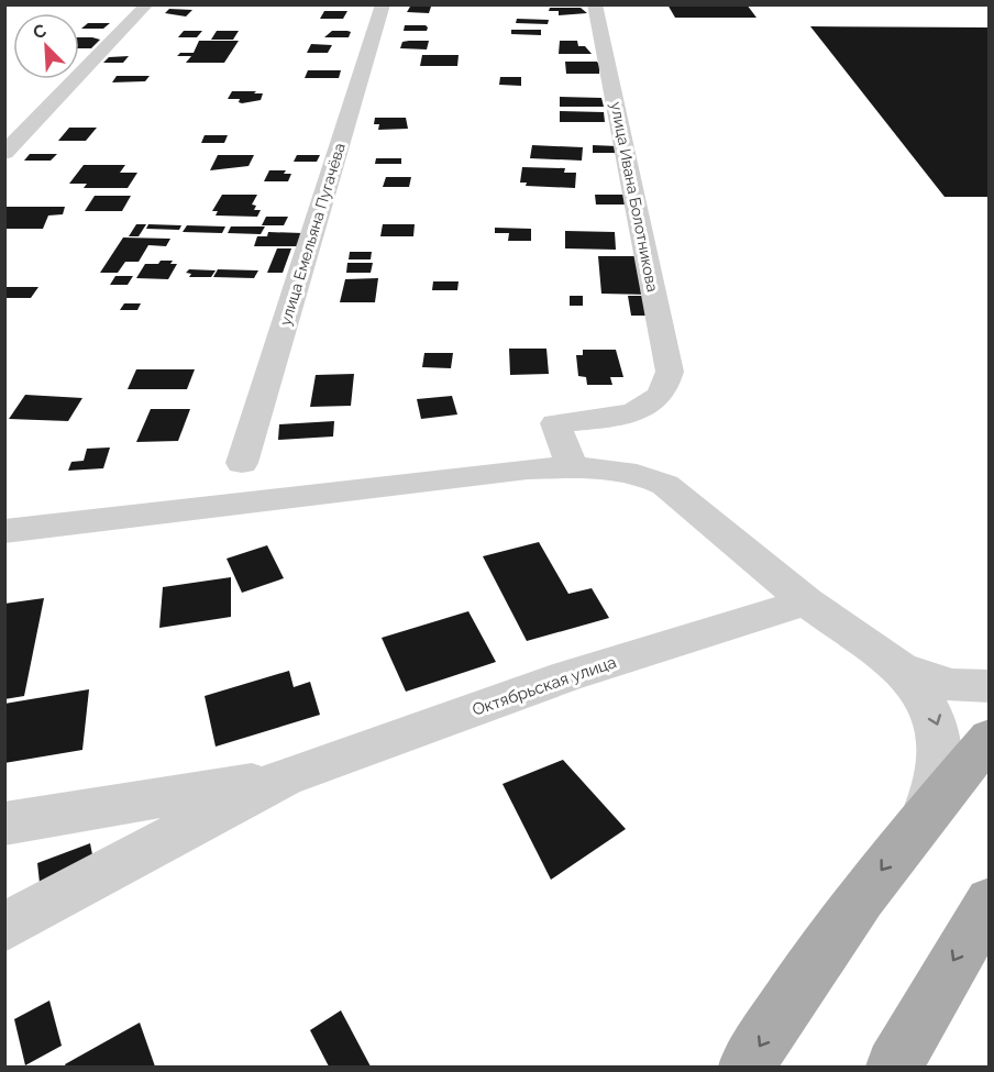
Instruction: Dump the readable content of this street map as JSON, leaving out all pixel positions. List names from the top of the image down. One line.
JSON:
{"streets":{"street":["улица Ивана Болотникова","улица Емельяна Пугачёва","Октябрьская улица"]},"north":"top left"}
